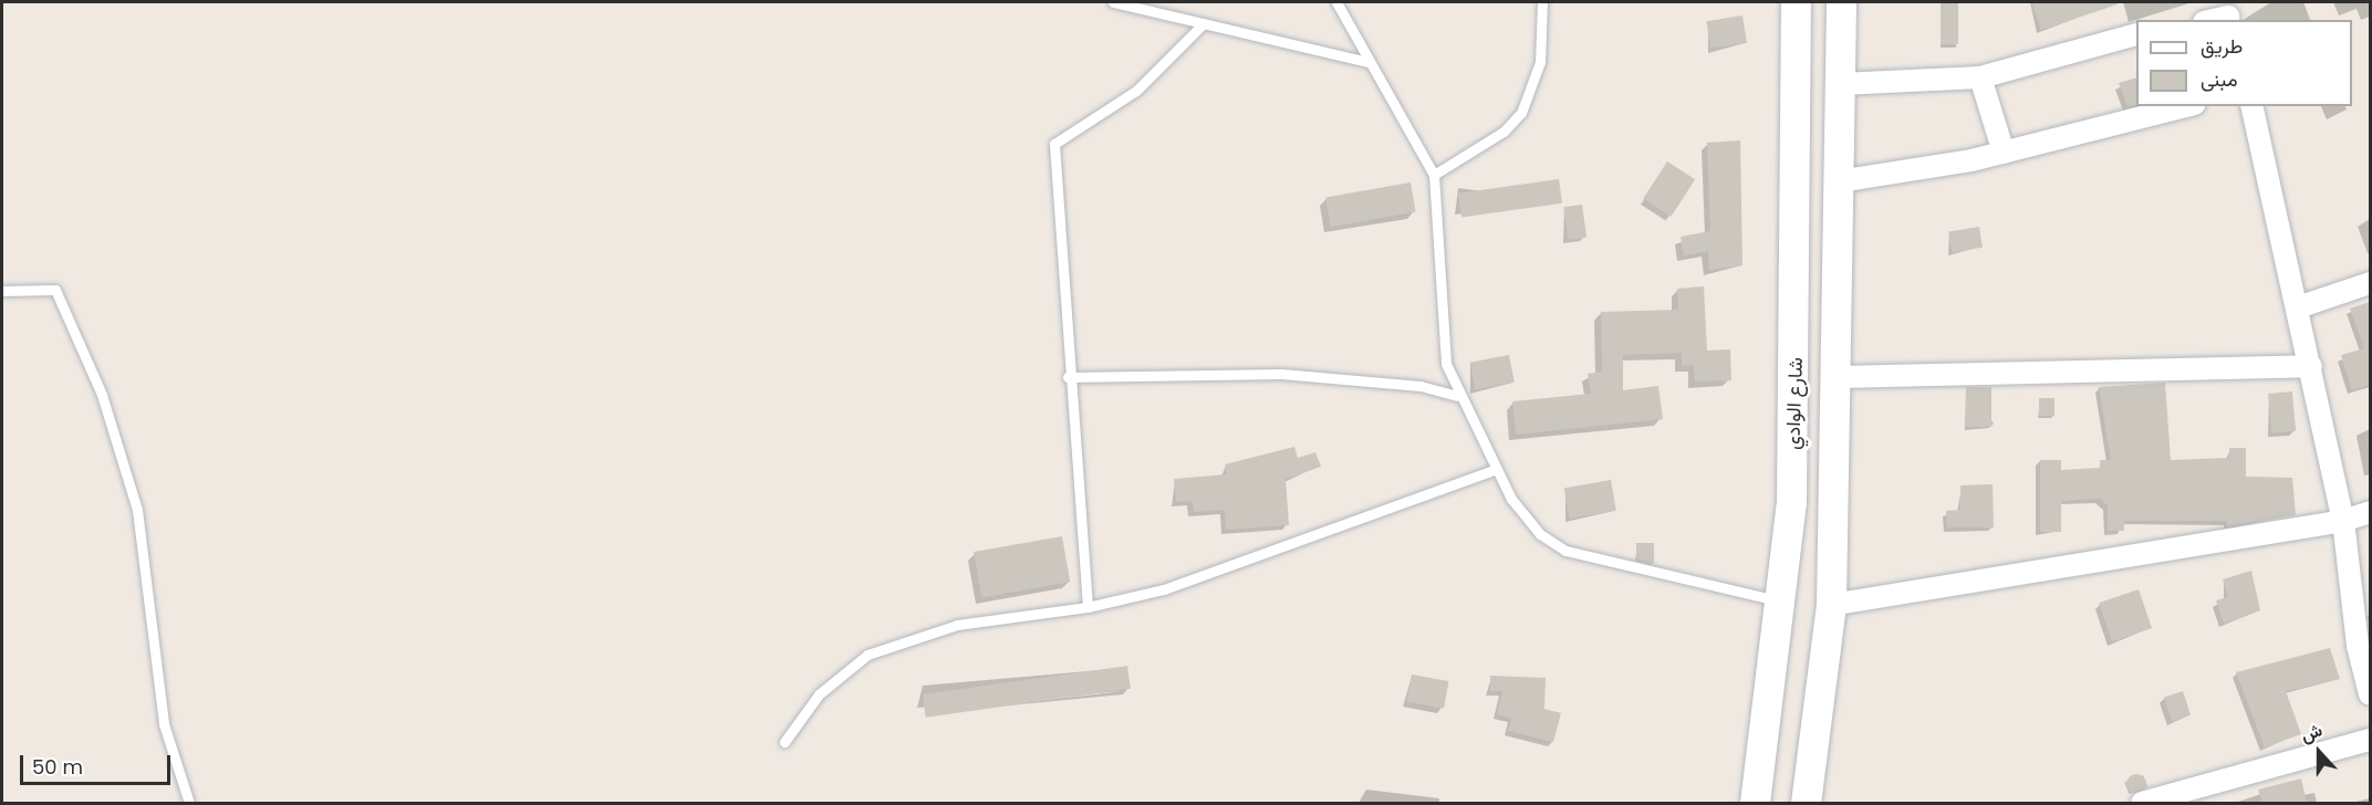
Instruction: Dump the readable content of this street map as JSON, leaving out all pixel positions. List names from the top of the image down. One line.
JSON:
{"streets":{"main road":["شارع الوادي"]},"legend":["طريق","مبنى"],"scale_bar":"50 m","north":"top"}
